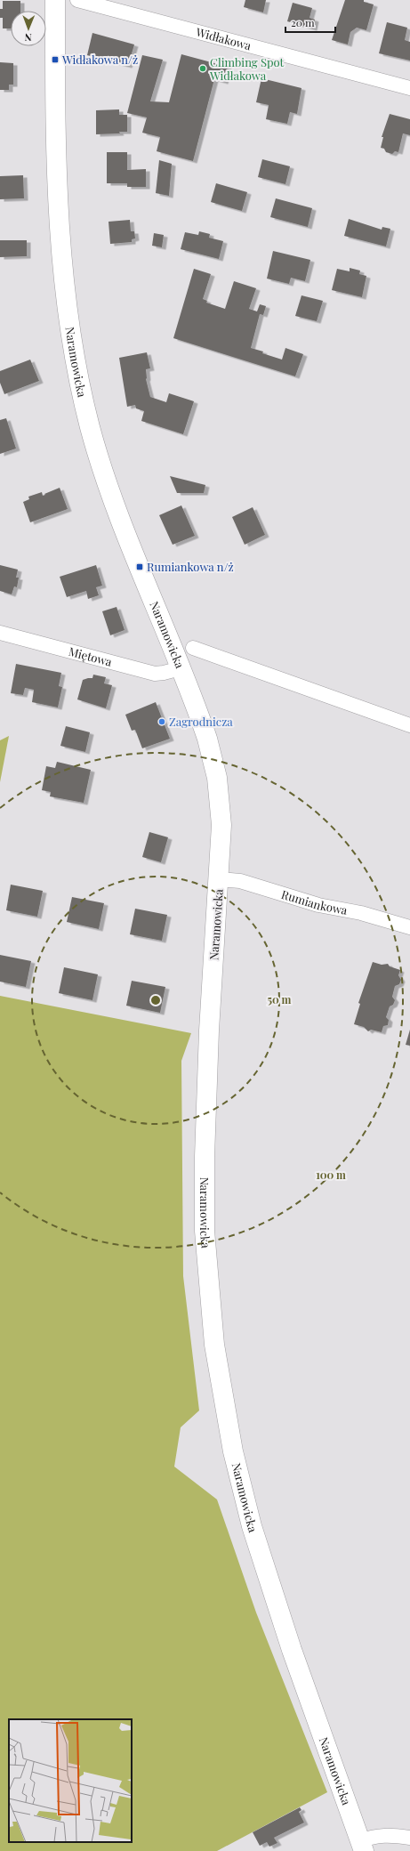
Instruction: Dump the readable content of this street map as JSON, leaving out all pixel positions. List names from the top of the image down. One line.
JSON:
{"streets":{"street":["Widłakowa","Naramowicka","Miętowa","Rumiankowa"]},"crossings":[["Naramowicka","Miętowa"],["Naramowicka","Rumiankowa"]],"places":{"transit":["Widłakowa n/ż","Rumiankowa n/ż"],"other":["Climbing Spot Widłakowa","Zagrodnicza"]},"scale_bar":"20 m","north":"bottom","rings":["50 m","100 m"]}
